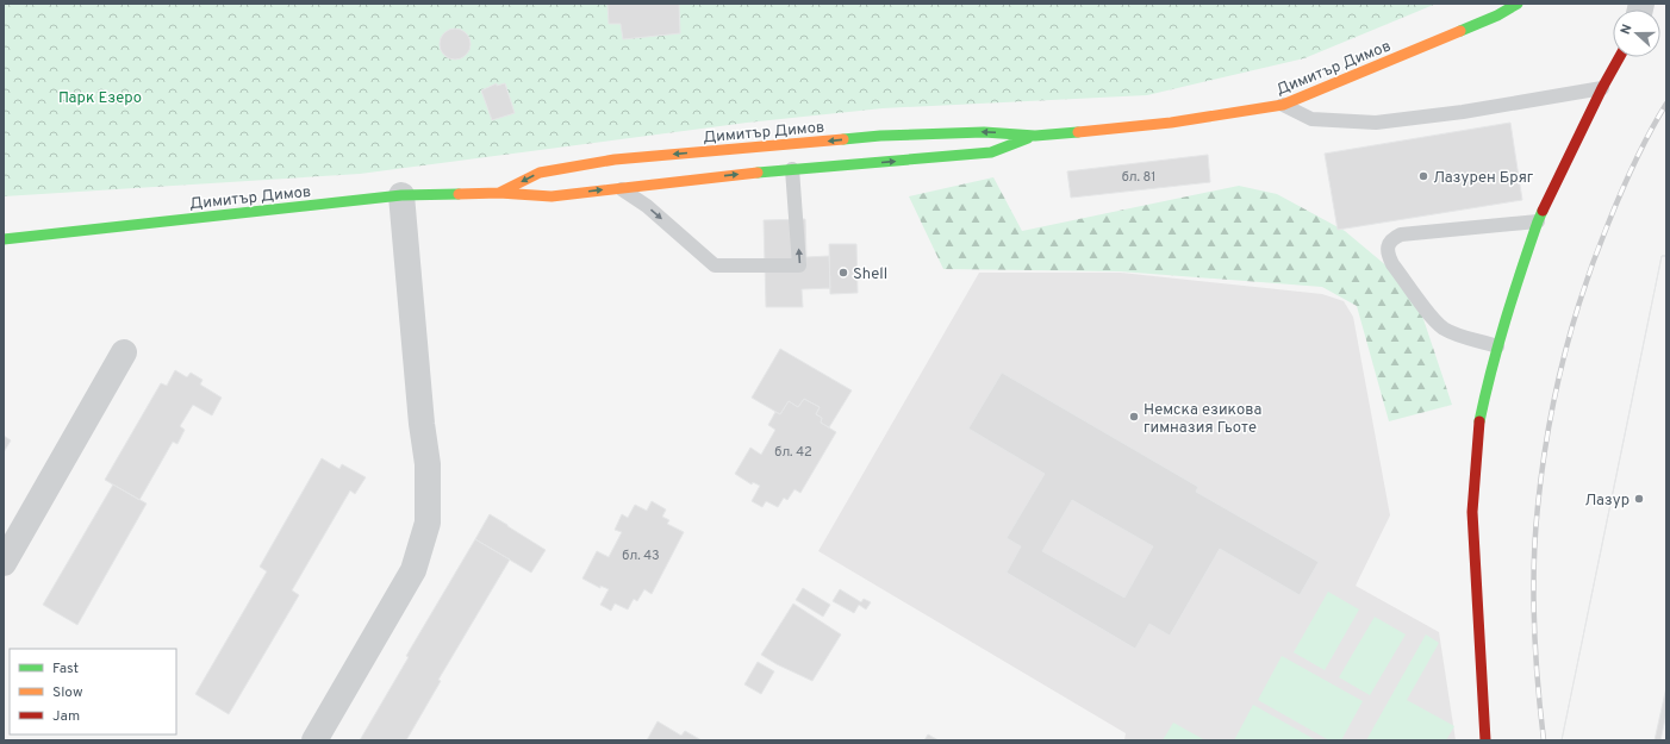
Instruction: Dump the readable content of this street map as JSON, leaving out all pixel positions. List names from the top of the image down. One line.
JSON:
{"streets":{"main road":["Димитър Димов"]},"parks":["Парк Езеро"],"places":["Лазурен Бряг","Shell","Немска езикова гимназия Гьоте","Лазур"],"house_numbers":["бл. 81","бл. 42","бл. 43"],"legend":["Fast","Slow","Jam"],"north":"left"}
